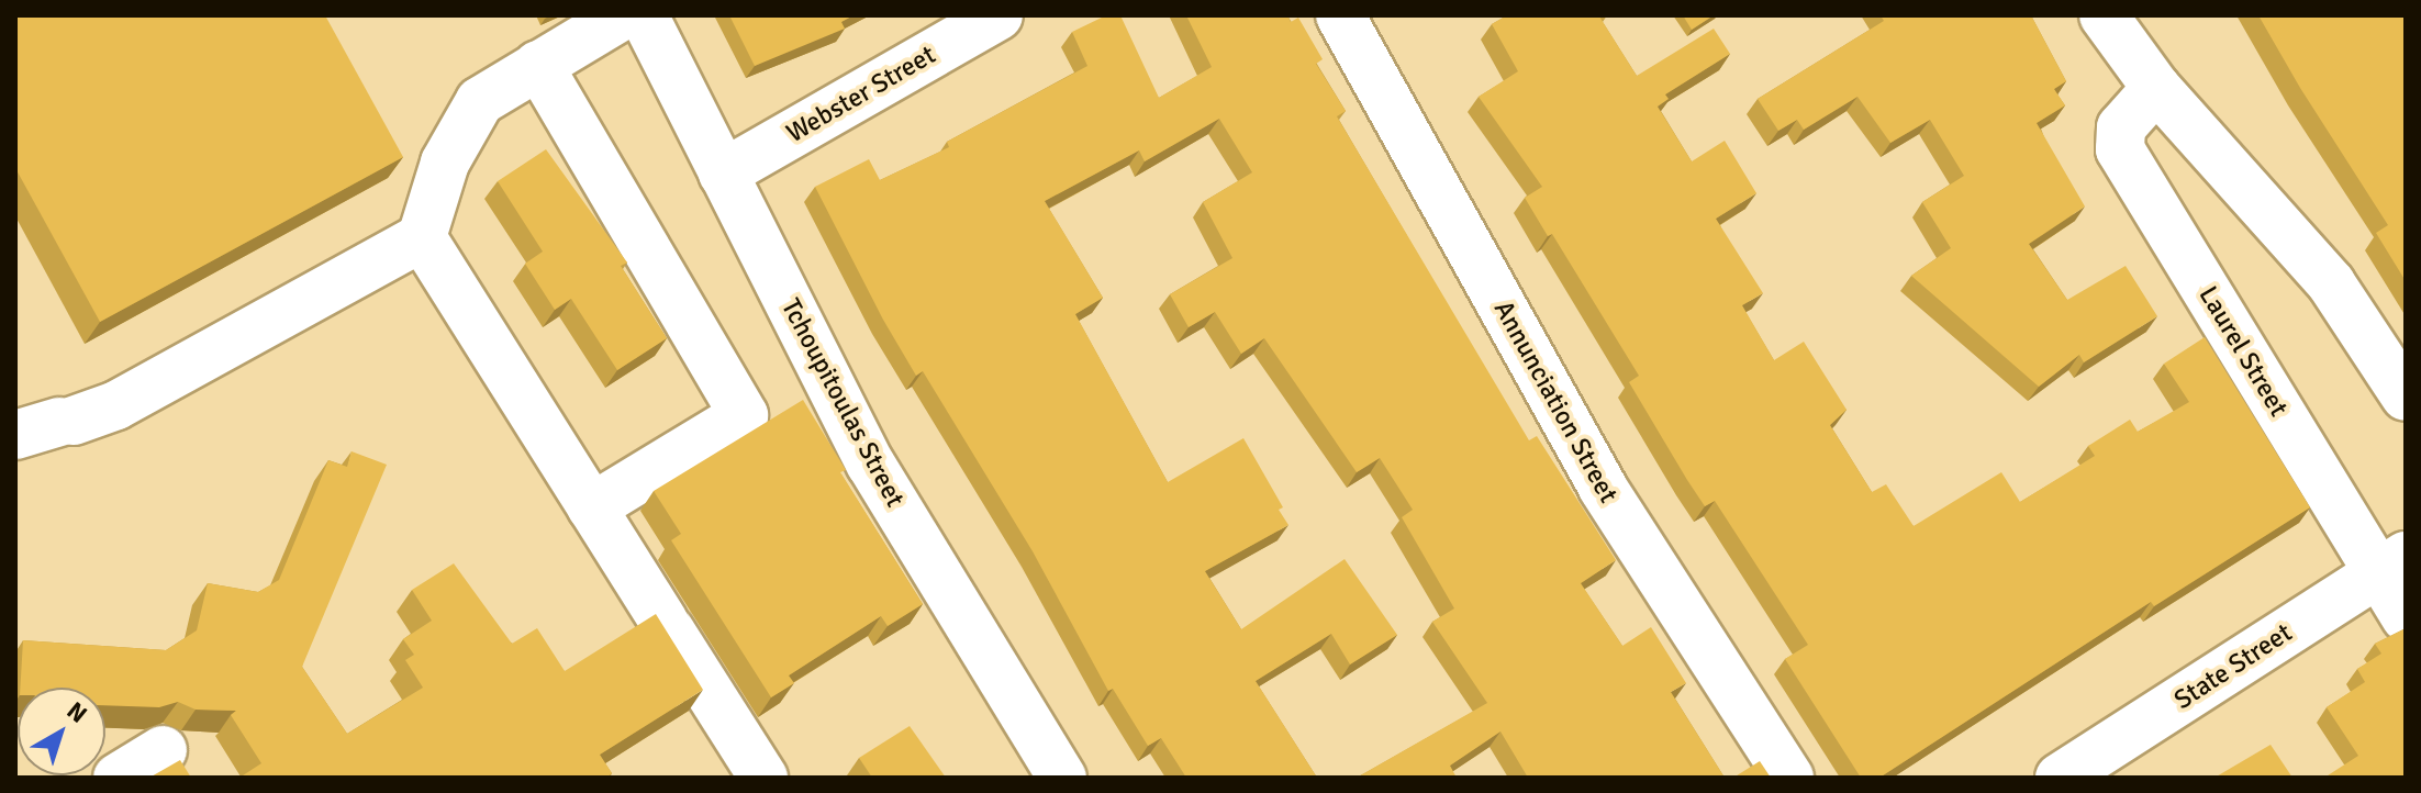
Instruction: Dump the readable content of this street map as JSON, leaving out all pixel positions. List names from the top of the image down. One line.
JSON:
{"streets":{"street":["Webster Street","Laurel Street","Annunciation Street","Tchoupitoulas Street","State Street"]},"crossings":[["Webster Street","Tchoupitoulas Street"],["Laurel Street","State Street"]],"north":"top right"}
